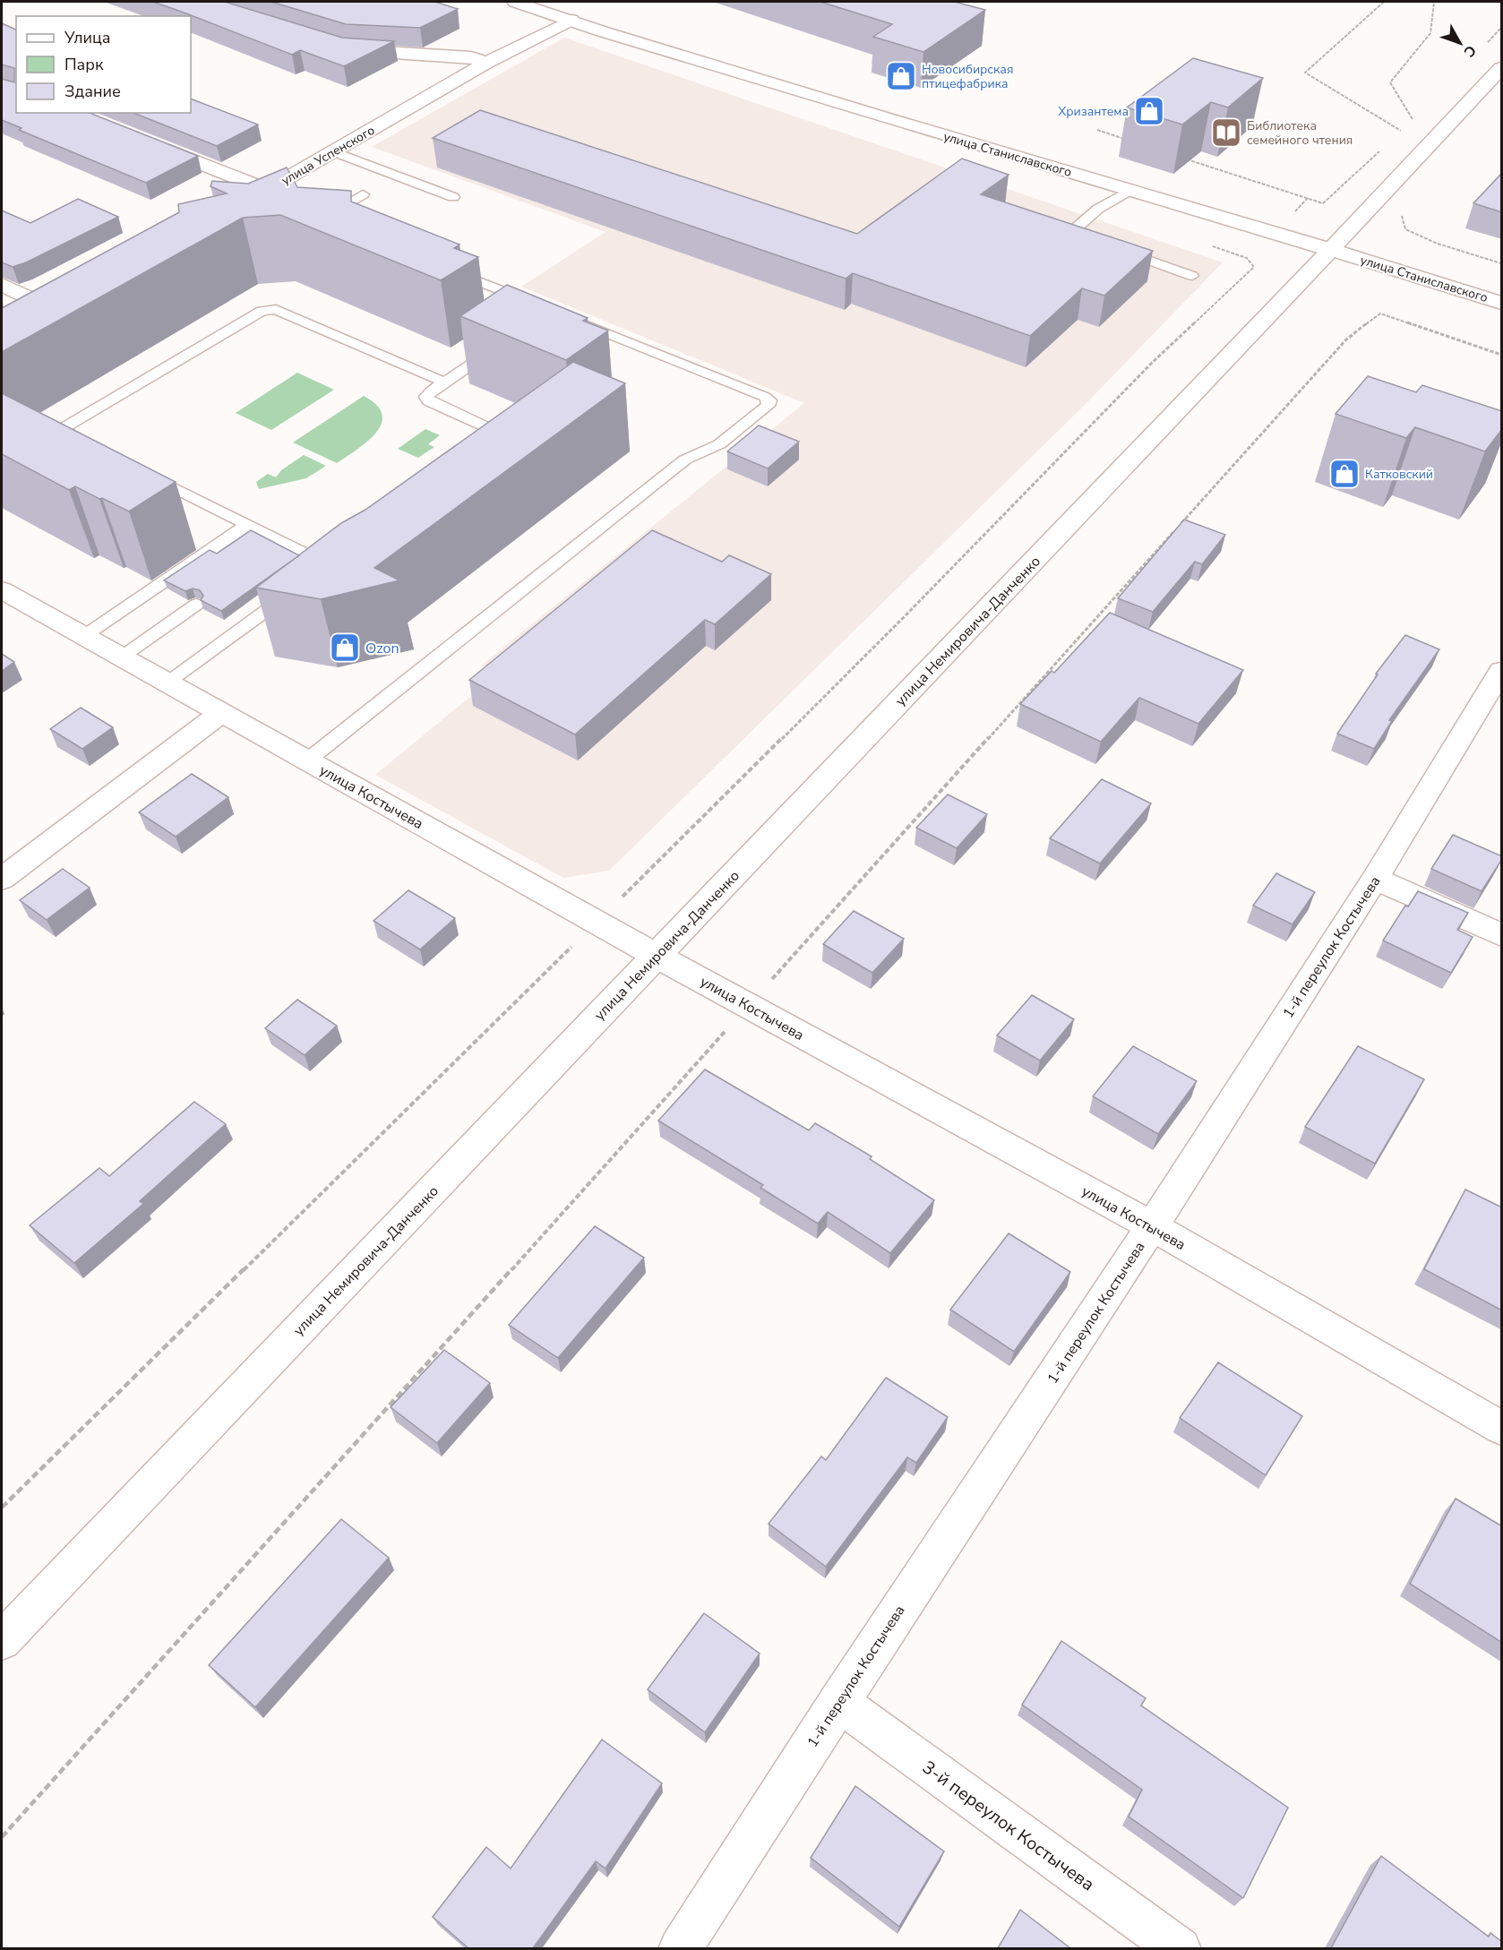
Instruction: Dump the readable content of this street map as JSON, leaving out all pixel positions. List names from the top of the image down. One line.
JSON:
{"streets":{"street":["улица Станиславского","улица Успенского","улица Немировича-Данченко","улица Костычева","1-й переулок Костычева","3-й переулок Костычева"]},"crossings":[["улица Станиславского","улица Успенского"],["улица Станиславского","улица Немировича-Данченко"],["улица Немировича-Данченко","улица Костычева"],["улица Костычева","1-й переулок Костычева"],["1-й переулок Костычева","3-й переулок Костычева"]],"places":{"shop":["Новосибирская птицефабрика","Хризантема","Катковский","Ozon"],"library":["Библиотека семейного чтения"]},"legend":["Улица","Парк","Здание"],"north":"bottom right"}
